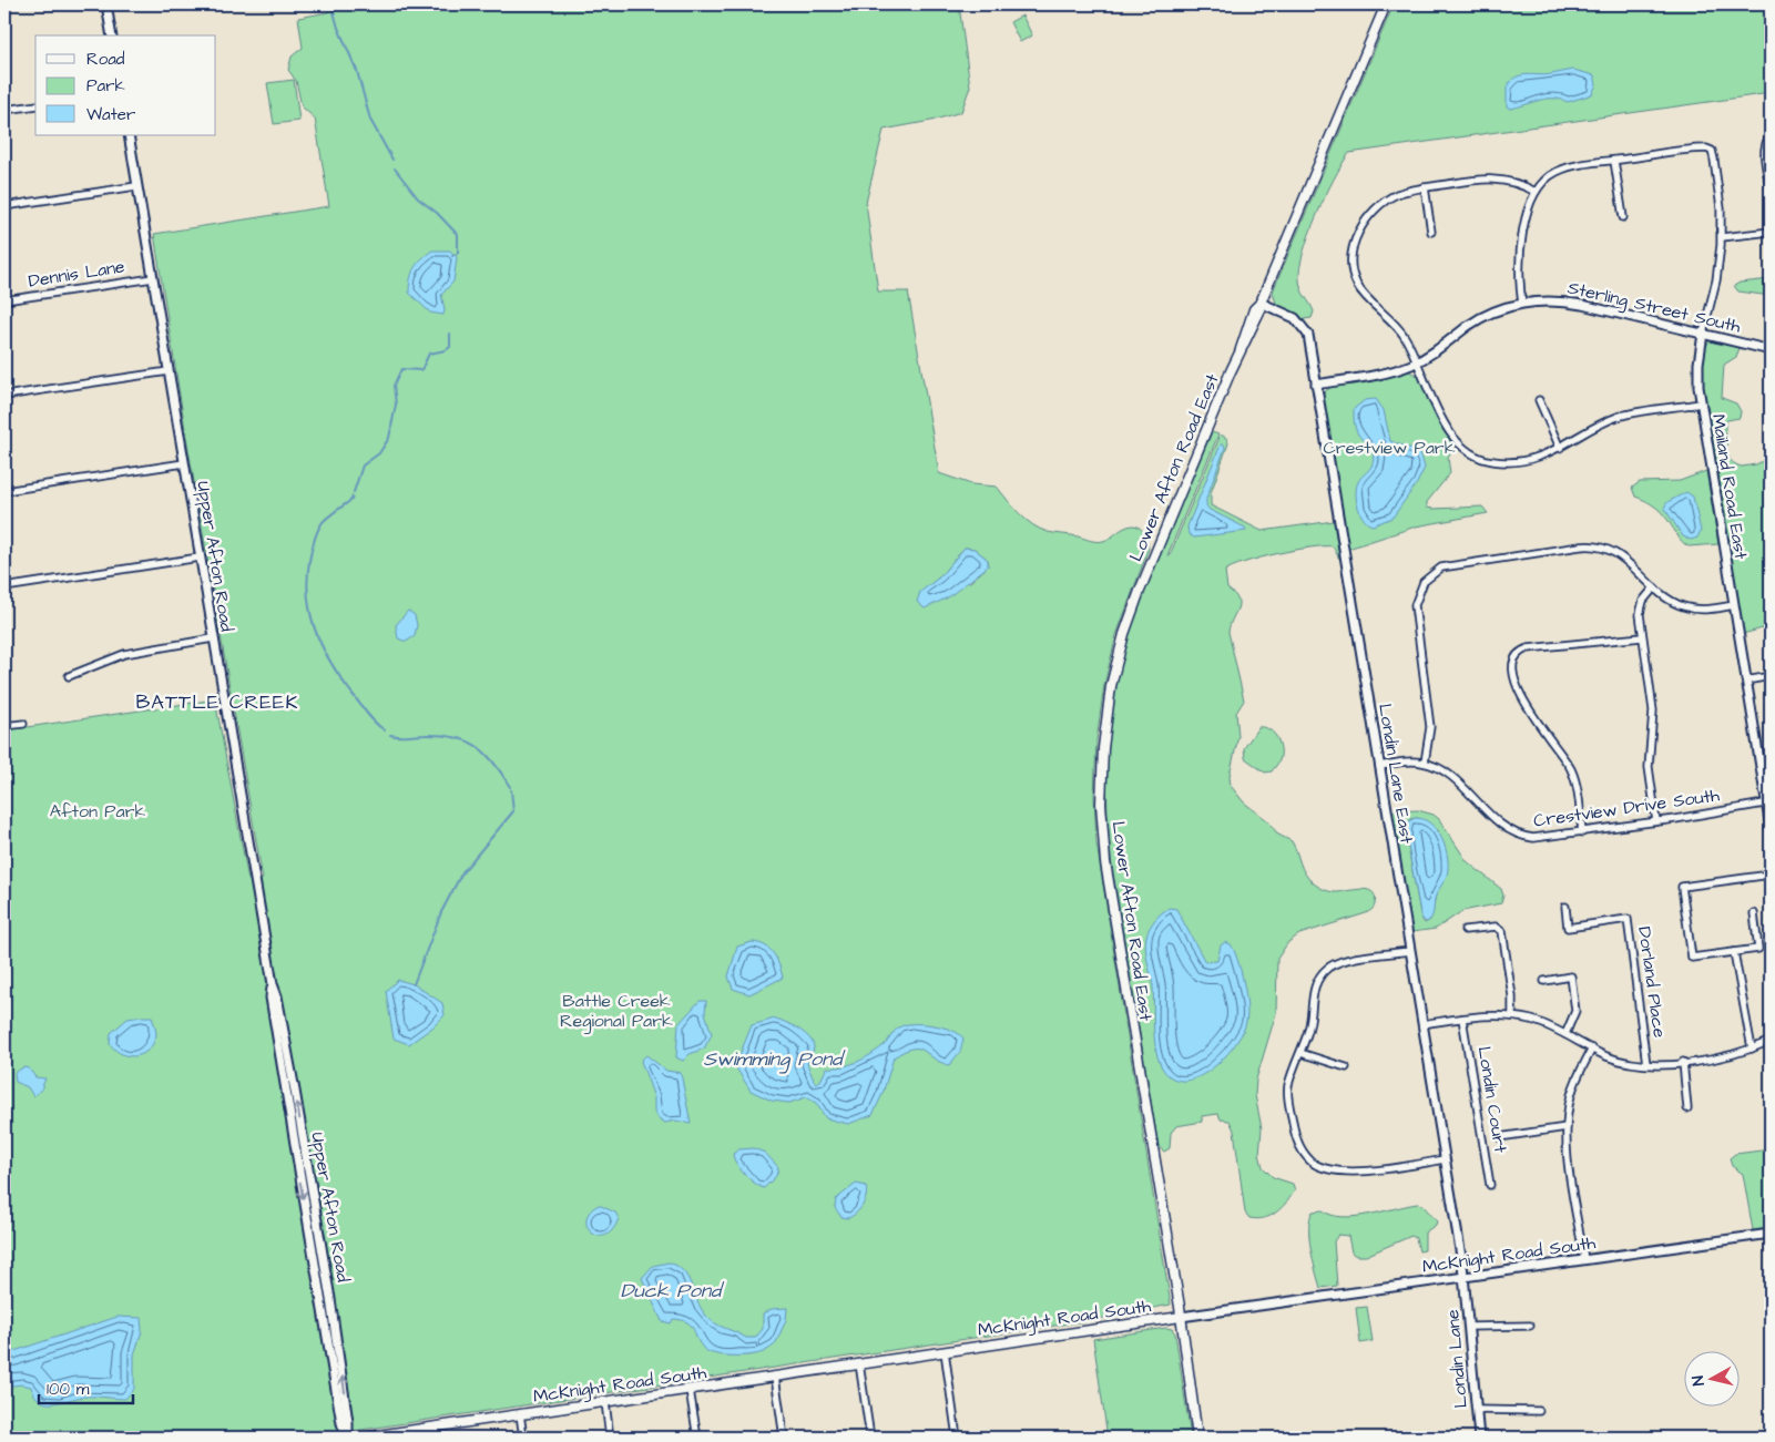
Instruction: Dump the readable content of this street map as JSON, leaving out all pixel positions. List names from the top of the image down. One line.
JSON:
{"streets":{"main road":["Lower Afton Road East","McKnight Road South"],"street":["Dennis Lane","Sterling Street South","Mailand Road East","Upper Afton Road","Londin Lane East","Crestview Drive South","Dorland Place","Londin Court","Londin Lane"]},"crossings":[["Dennis Lane","Upper Afton Road"],["Sterling Street South","Mailand Road East"],["Sterling Street South","Londin Lane East"],["Lower Afton Road East","Londin Lane East"],["Lower Afton Road East","McKnight Road South"],["Mailand Road East","Crestview Drive South"],["Londin Lane East","McKnight Road South"],["Londin Lane East","Londin Lane"],["McKnight Road South","Londin Lane"]],"districts":["BATTLE CREEK"],"water":["Swimming Pond","Duck Pond"],"parks":["Crestview Park","Afton Park","Battle Creek Regional Park"],"legend":["Road","Park","Water"],"scale_bar":"100 m","north":"left"}
